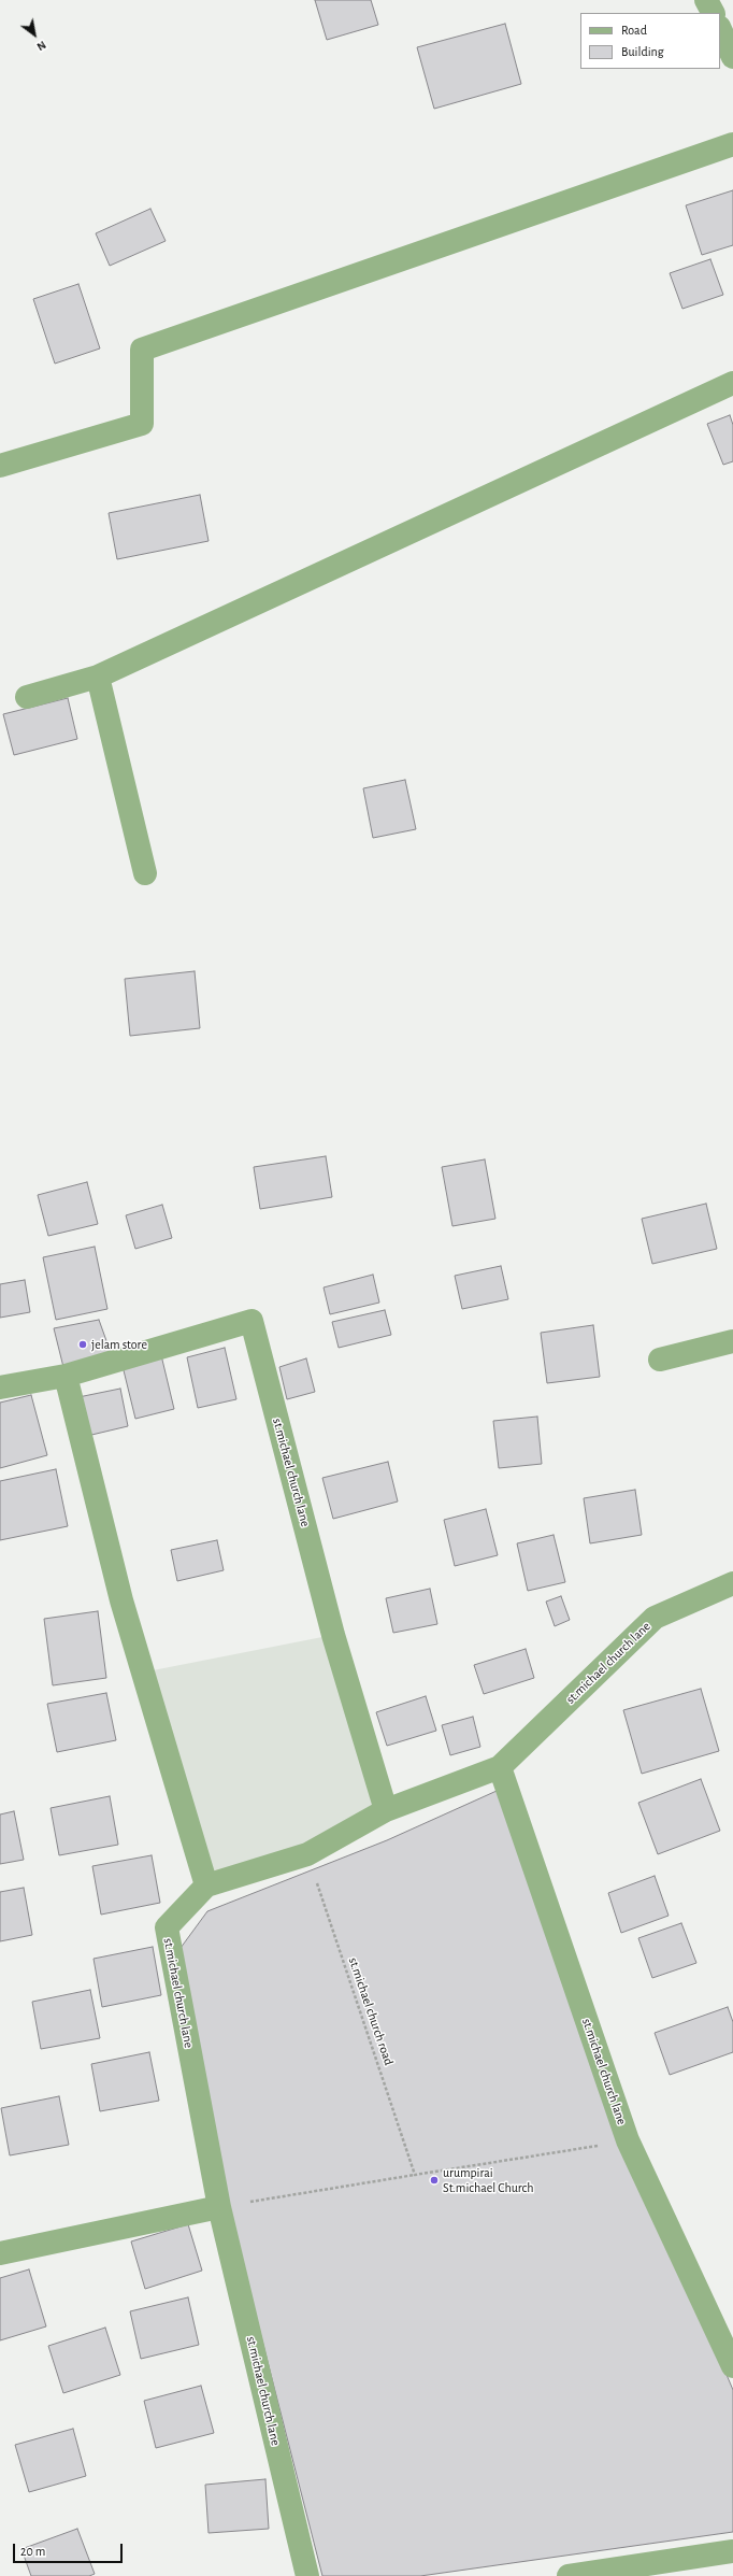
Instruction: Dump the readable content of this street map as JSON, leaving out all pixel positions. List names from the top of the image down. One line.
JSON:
{"streets":{"street":["st.michael church lane"],"path":["st.michael church road"]},"crossings":[["st.michael church lane","st.michael church road"]],"places":["jelam store","urumpirai St.michael Church"],"legend":["Road","Building"],"scale_bar":"20 m","north":"bottom right"}
